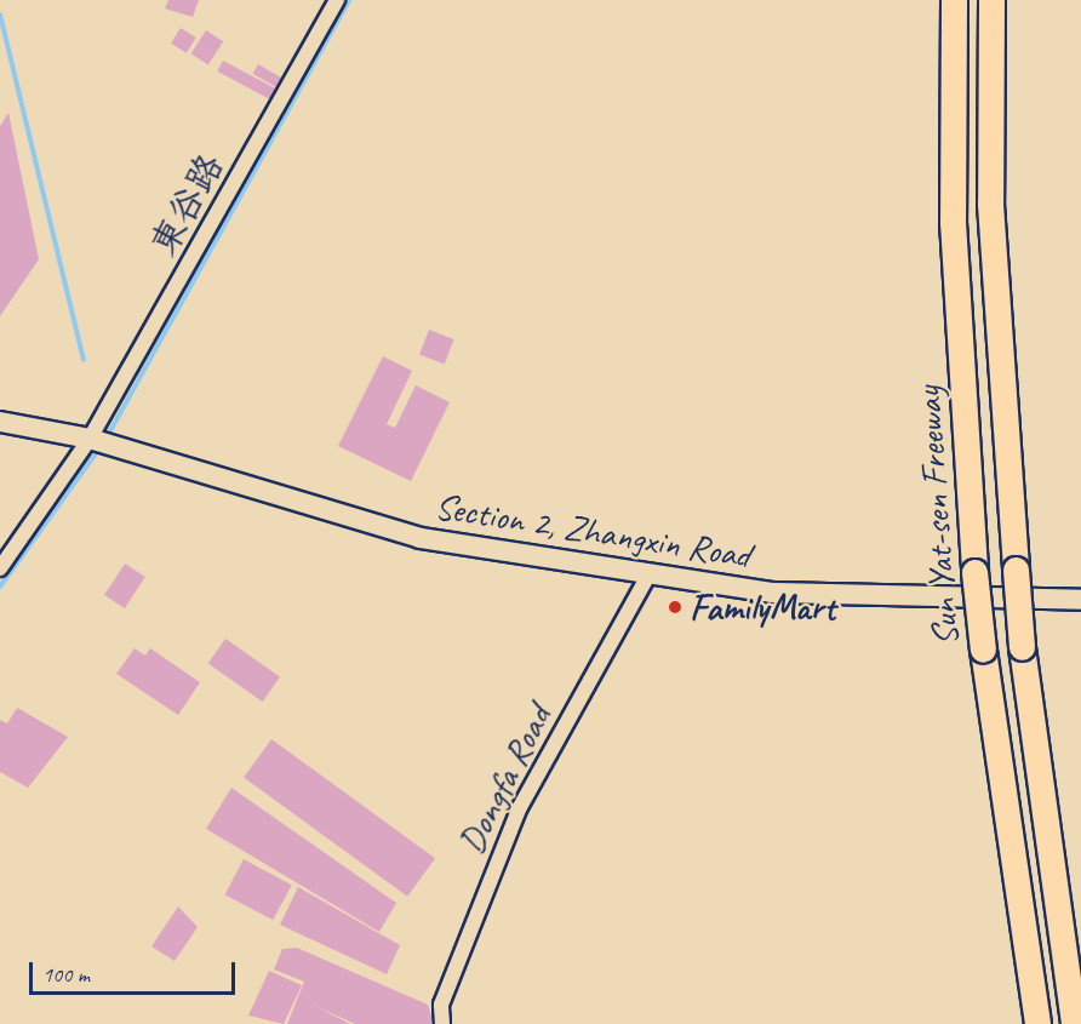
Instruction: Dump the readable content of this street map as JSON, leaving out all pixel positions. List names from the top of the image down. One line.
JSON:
{"streets":{"highway":["Sun Yat-sen Freeway"],"street":["東谷路","Section 2, Zhangxin Road","Dongfa Road"]},"crossings":[["東谷路","Section 2, Zhangxin Road"],["Section 2, Zhangxin Road","Dongfa Road"]],"places":["FamilyMart"],"scale_bar":"100 m"}
